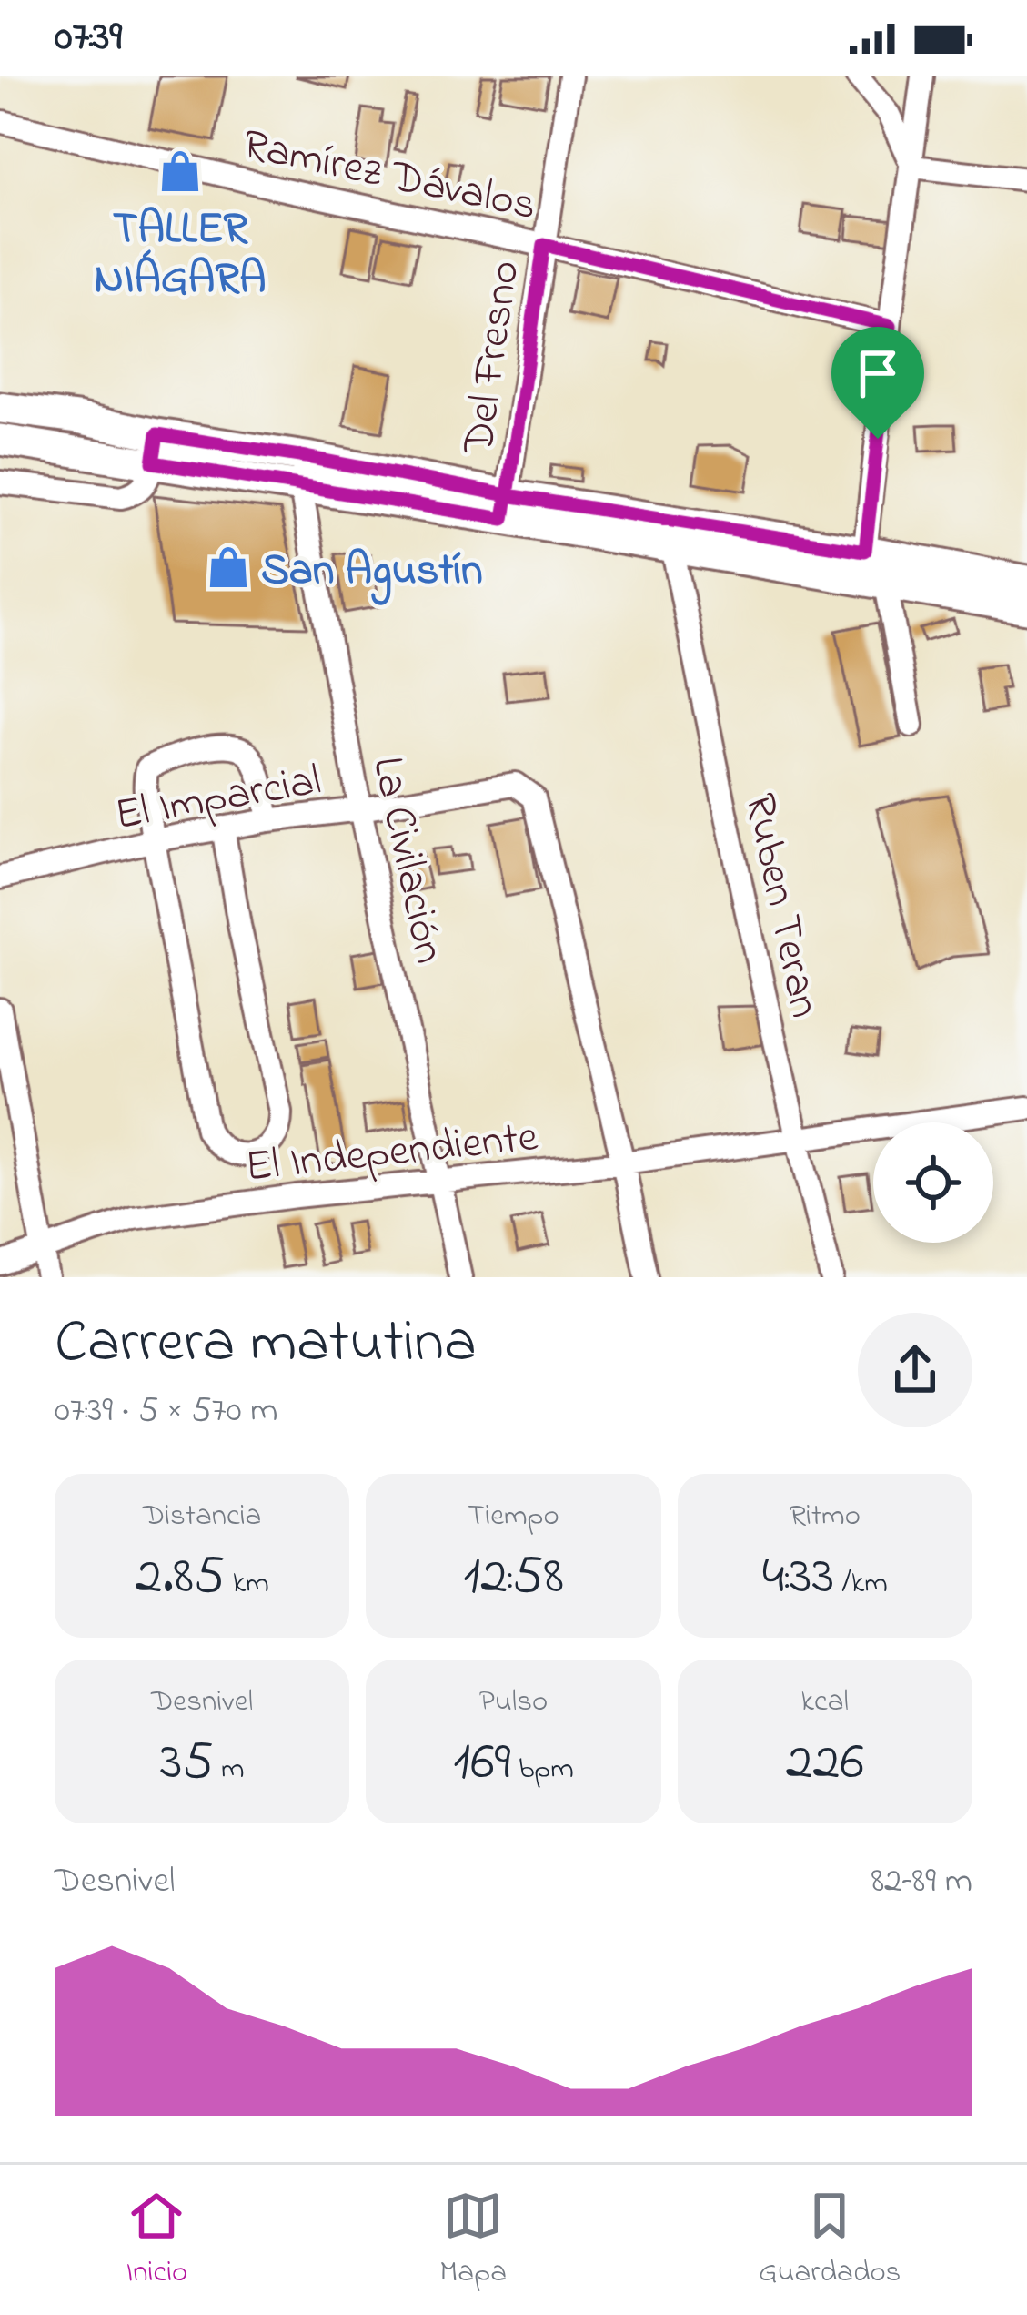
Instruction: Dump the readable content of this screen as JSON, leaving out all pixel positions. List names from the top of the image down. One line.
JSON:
{"streets":{"street":["Ramírez Dávalos","Del Fresno","El Imparcial","La Civilación","Ruben Teran","El Independiente"]},"crossings":[["Ramírez Dávalos","Del Fresno"],["El Imparcial","La Civilación"],["El Imparcial","El Independiente"],["La Civilación","El Independiente"],["Ruben Teran","El Independiente"]],"places":{"shop":["TALLER NIÁGARA","San Agustín"]},"page":{"status":"07:39","heading":["Carrera matutina","07:39 · 5 × 570 m"],"stats":[["Distancia","2.85 km"],["Tiempo","12:58"],["Ritmo","4:33 /km"],["Desnivel","35 m"],["Pulso","169 bpm"],["kcal","226"]],"chart":["Desnivel","82–89 m"],"tabs":["Inicio","Mapa","Guardados"]}}
